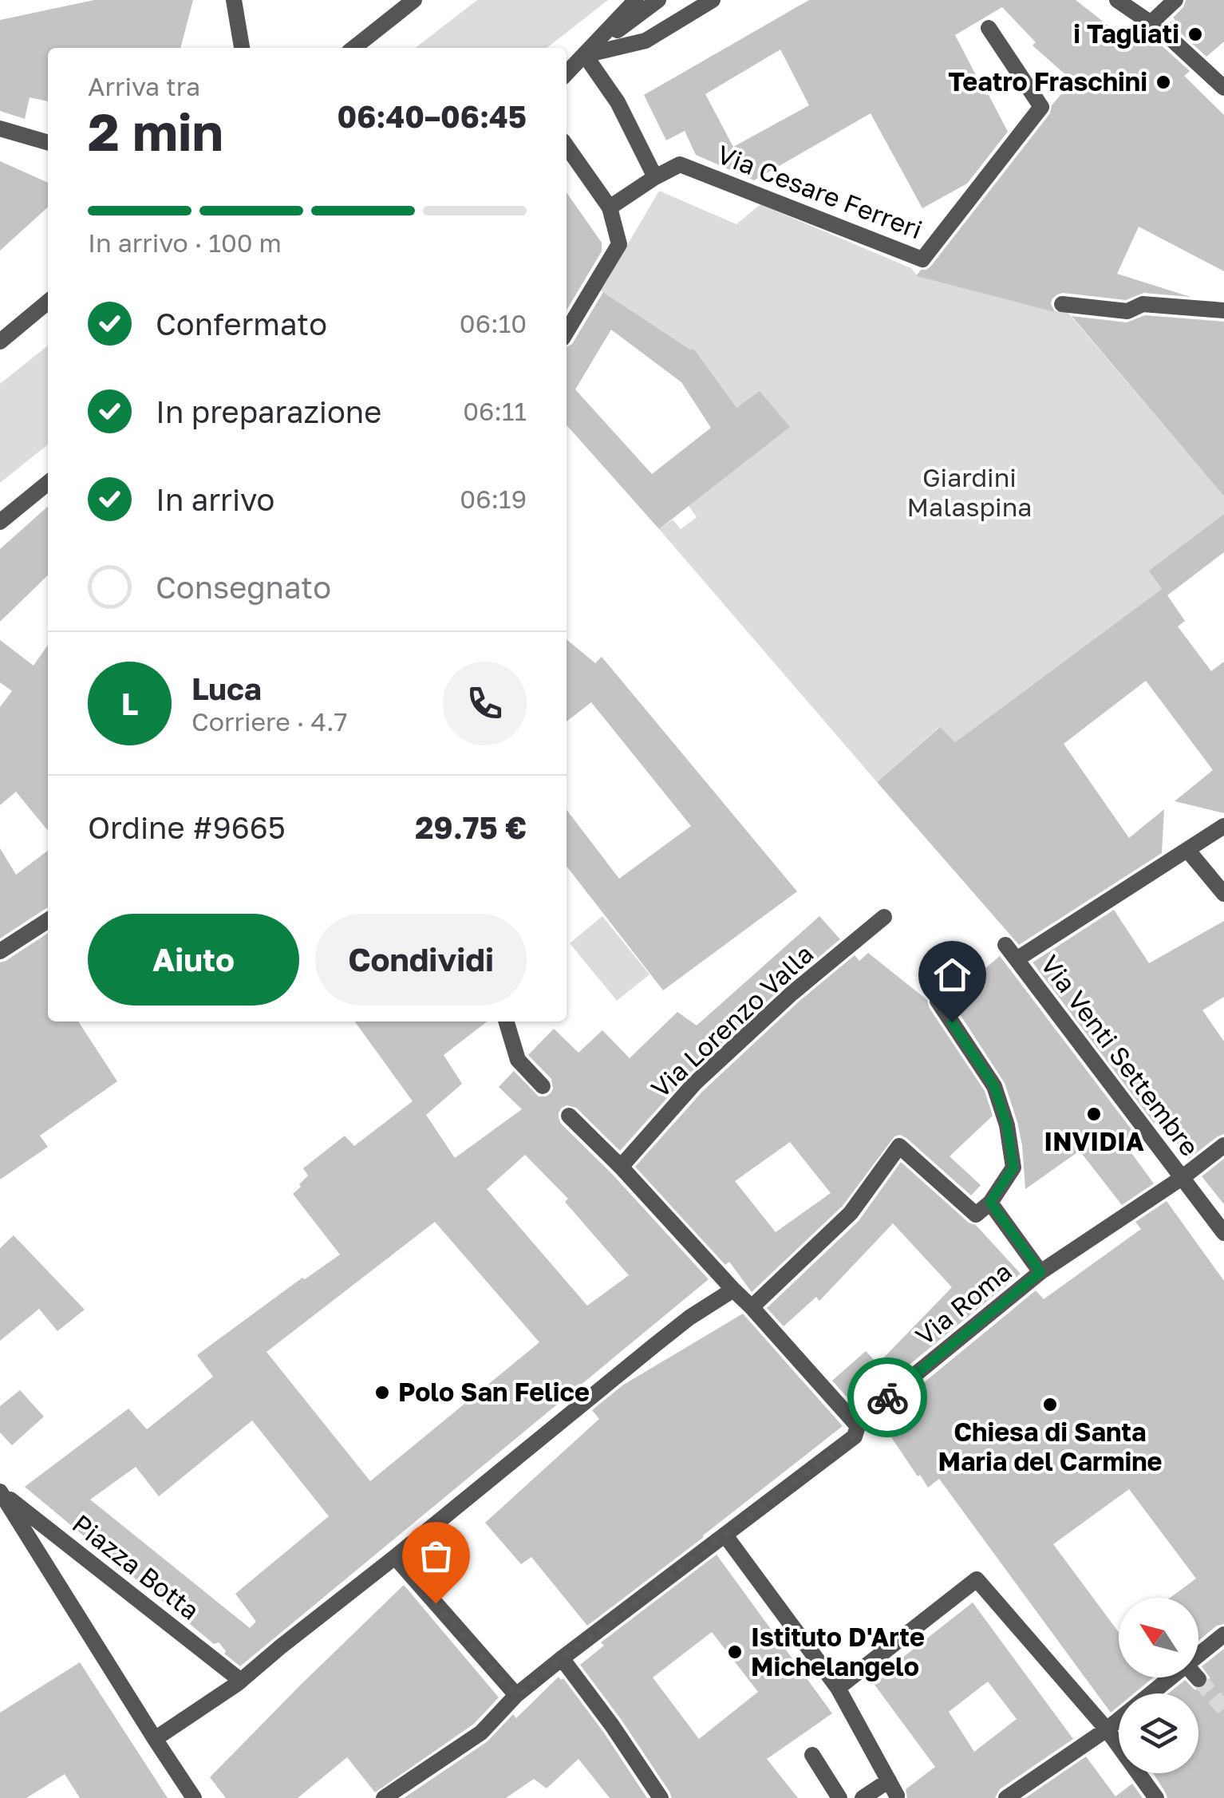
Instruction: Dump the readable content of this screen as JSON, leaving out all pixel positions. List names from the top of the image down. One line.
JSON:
{"streets":{"street":["Via Cesare Ferreri","Via Lorenzo Valla","Via Venti Settembre","Via Roma","Piazza Botta"]},"crossings":[["Via Venti Settembre","Via Roma"]],"parks":["Giardini Malaspina"],"places":["i Tagliati","Teatro Fraschini","INVIDIA","Polo San Felice","Chiesa di Santa Maria del Carmine","Istituto D'Arte Michelangelo"],"north":"top left","page":{"heading":["2 min","Arriva tra","06:40–06:45"],"panel":["Luca","Corriere · 4.7","Ordine #9665","29.75 €"],"bar":"In arrivo · 100 m","list":[["Confermato","06:10"],["In preparazione","06:11"],["In arrivo","06:19"],"Consegnato"],"round":"L","buttons":["Aiuto","Condividi"]}}
